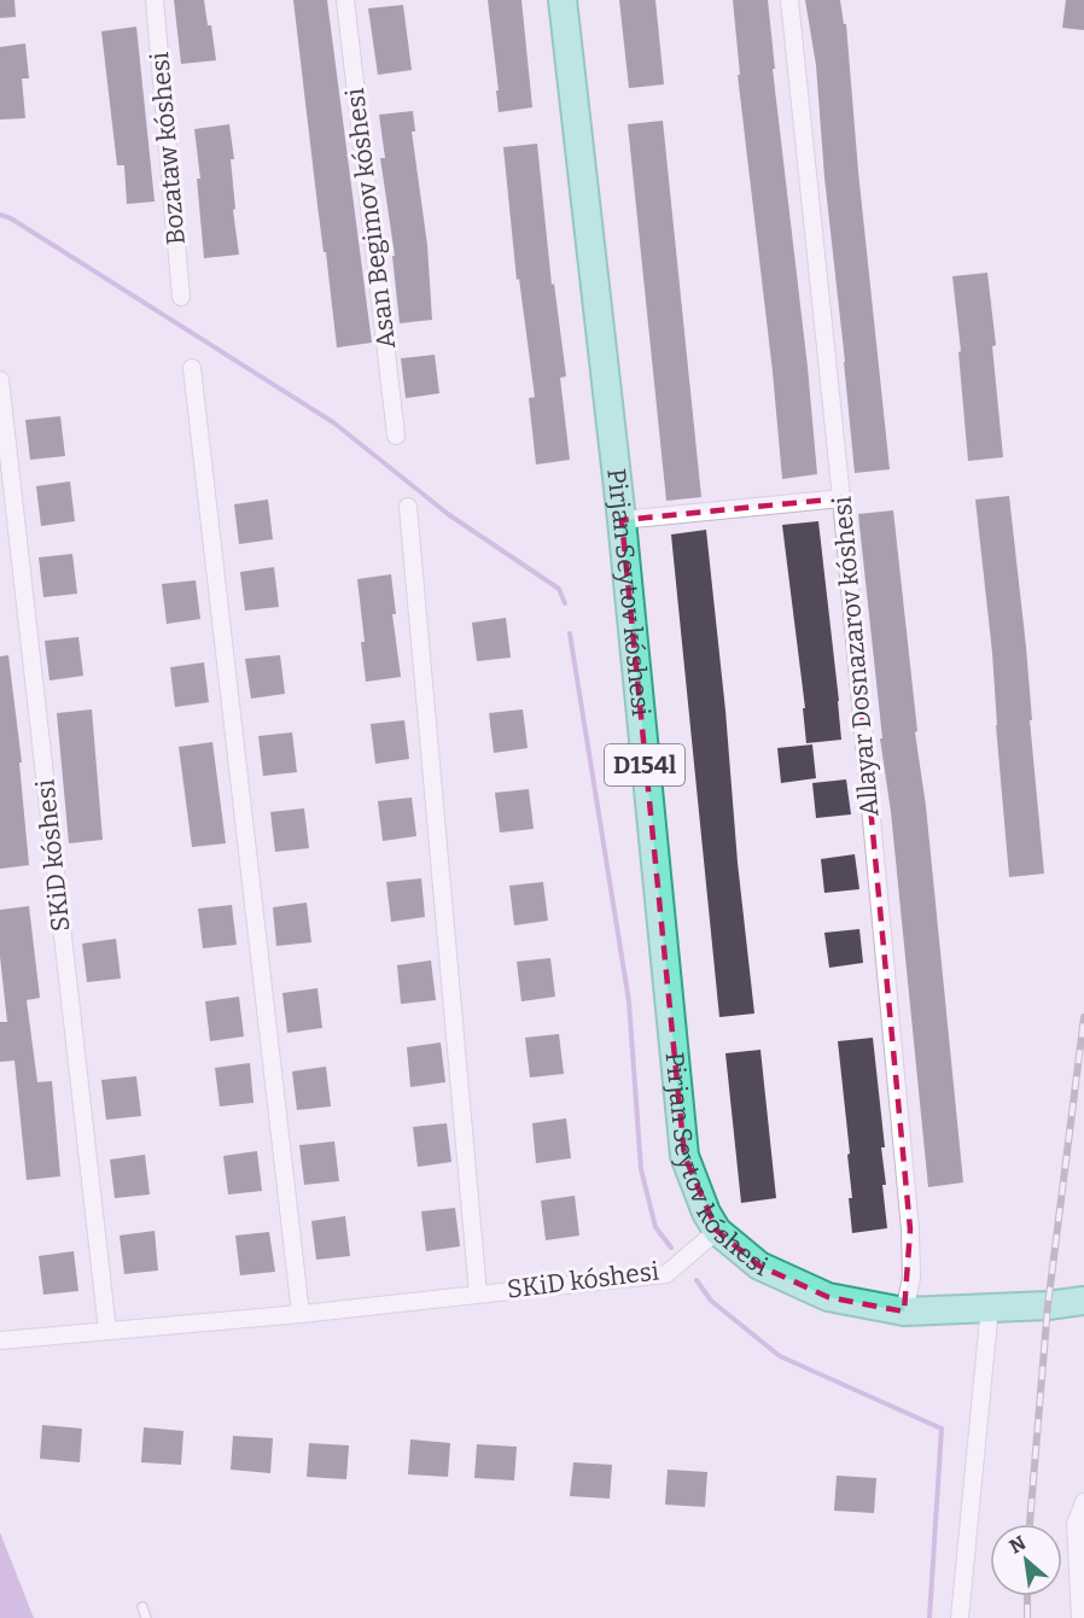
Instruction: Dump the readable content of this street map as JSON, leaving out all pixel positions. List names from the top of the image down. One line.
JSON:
{"streets":{"main road":["Pirjan Seytov kóshesi","D154l"],"street":["Bozataw kóshesi","Asan Begimov kóshesi","Allayar Dosnazarov kóshesi","SKiD kóshesi"]},"crossings":[["Pirjan Seytov kóshesi","Allayar Dosnazarov kóshesi"],["Pirjan Seytov kóshesi","D154l"],["Pirjan Seytov kóshesi","SKiD kóshesi"]],"north":"top left"}
